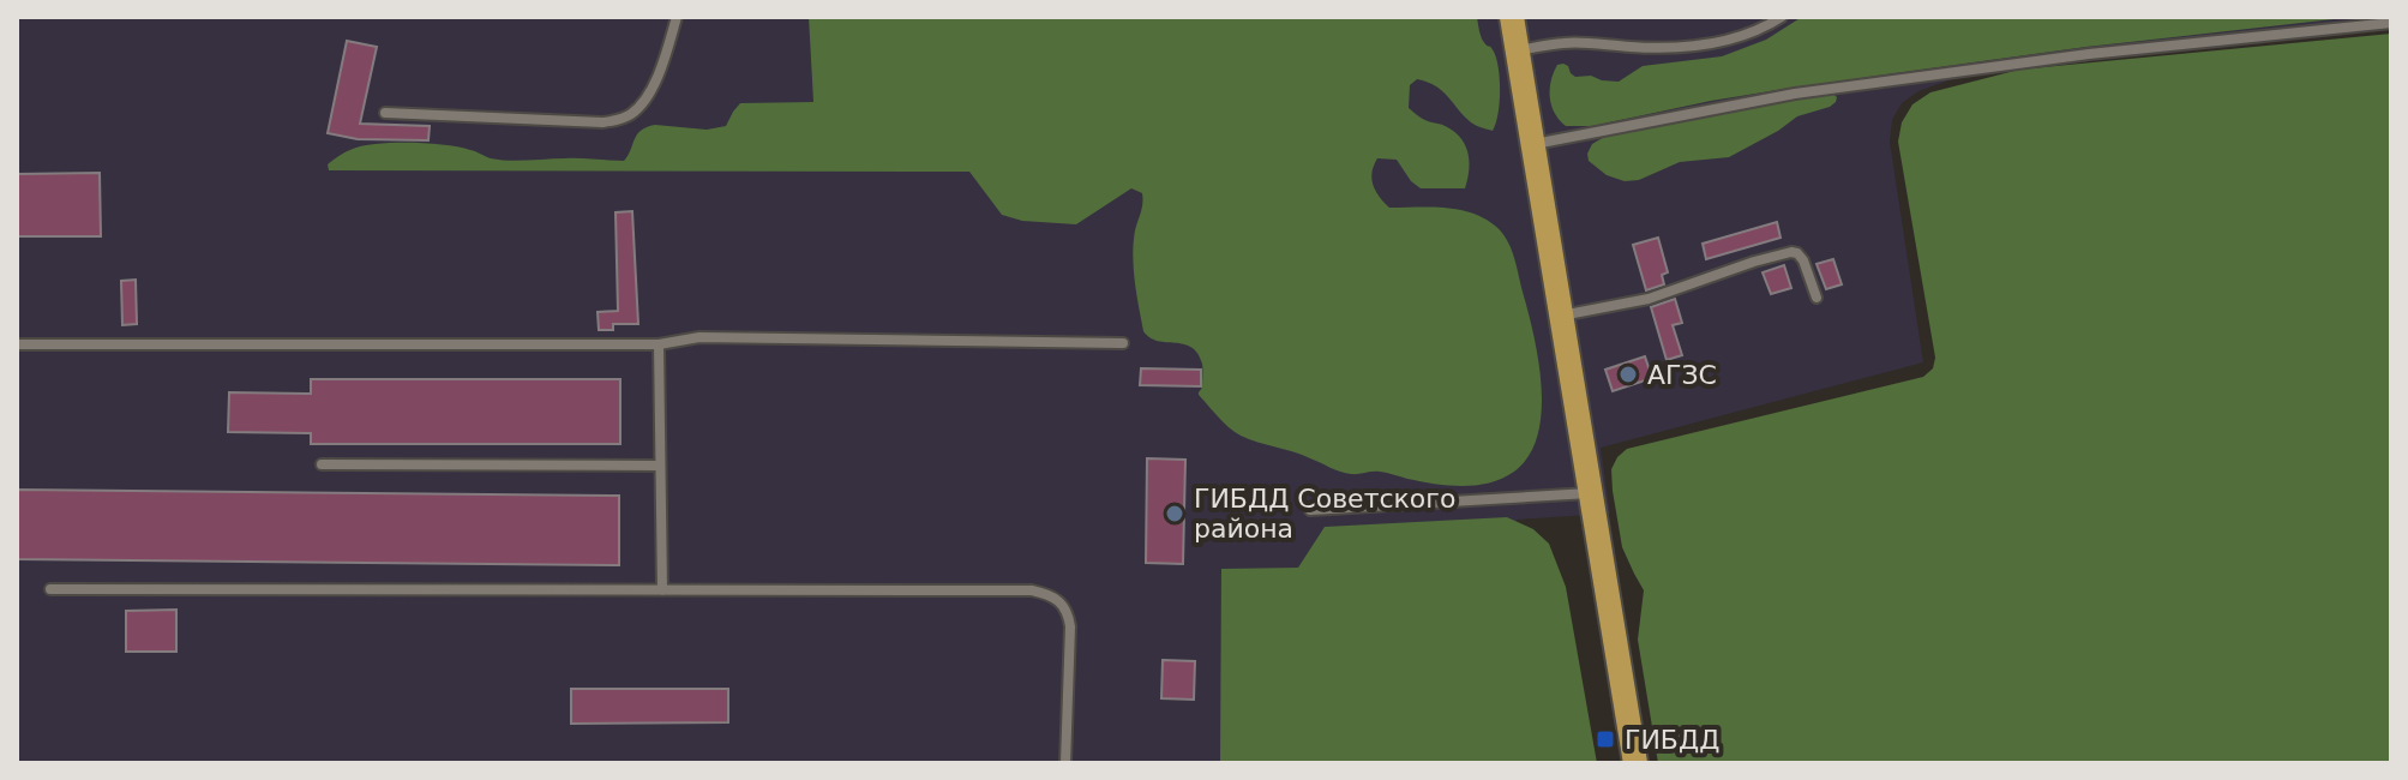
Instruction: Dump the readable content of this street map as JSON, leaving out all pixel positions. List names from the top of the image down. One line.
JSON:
{"places":{"other":["АГЗС","ГИБДД Советского района"],"transit":["ГИБДД"]}}
